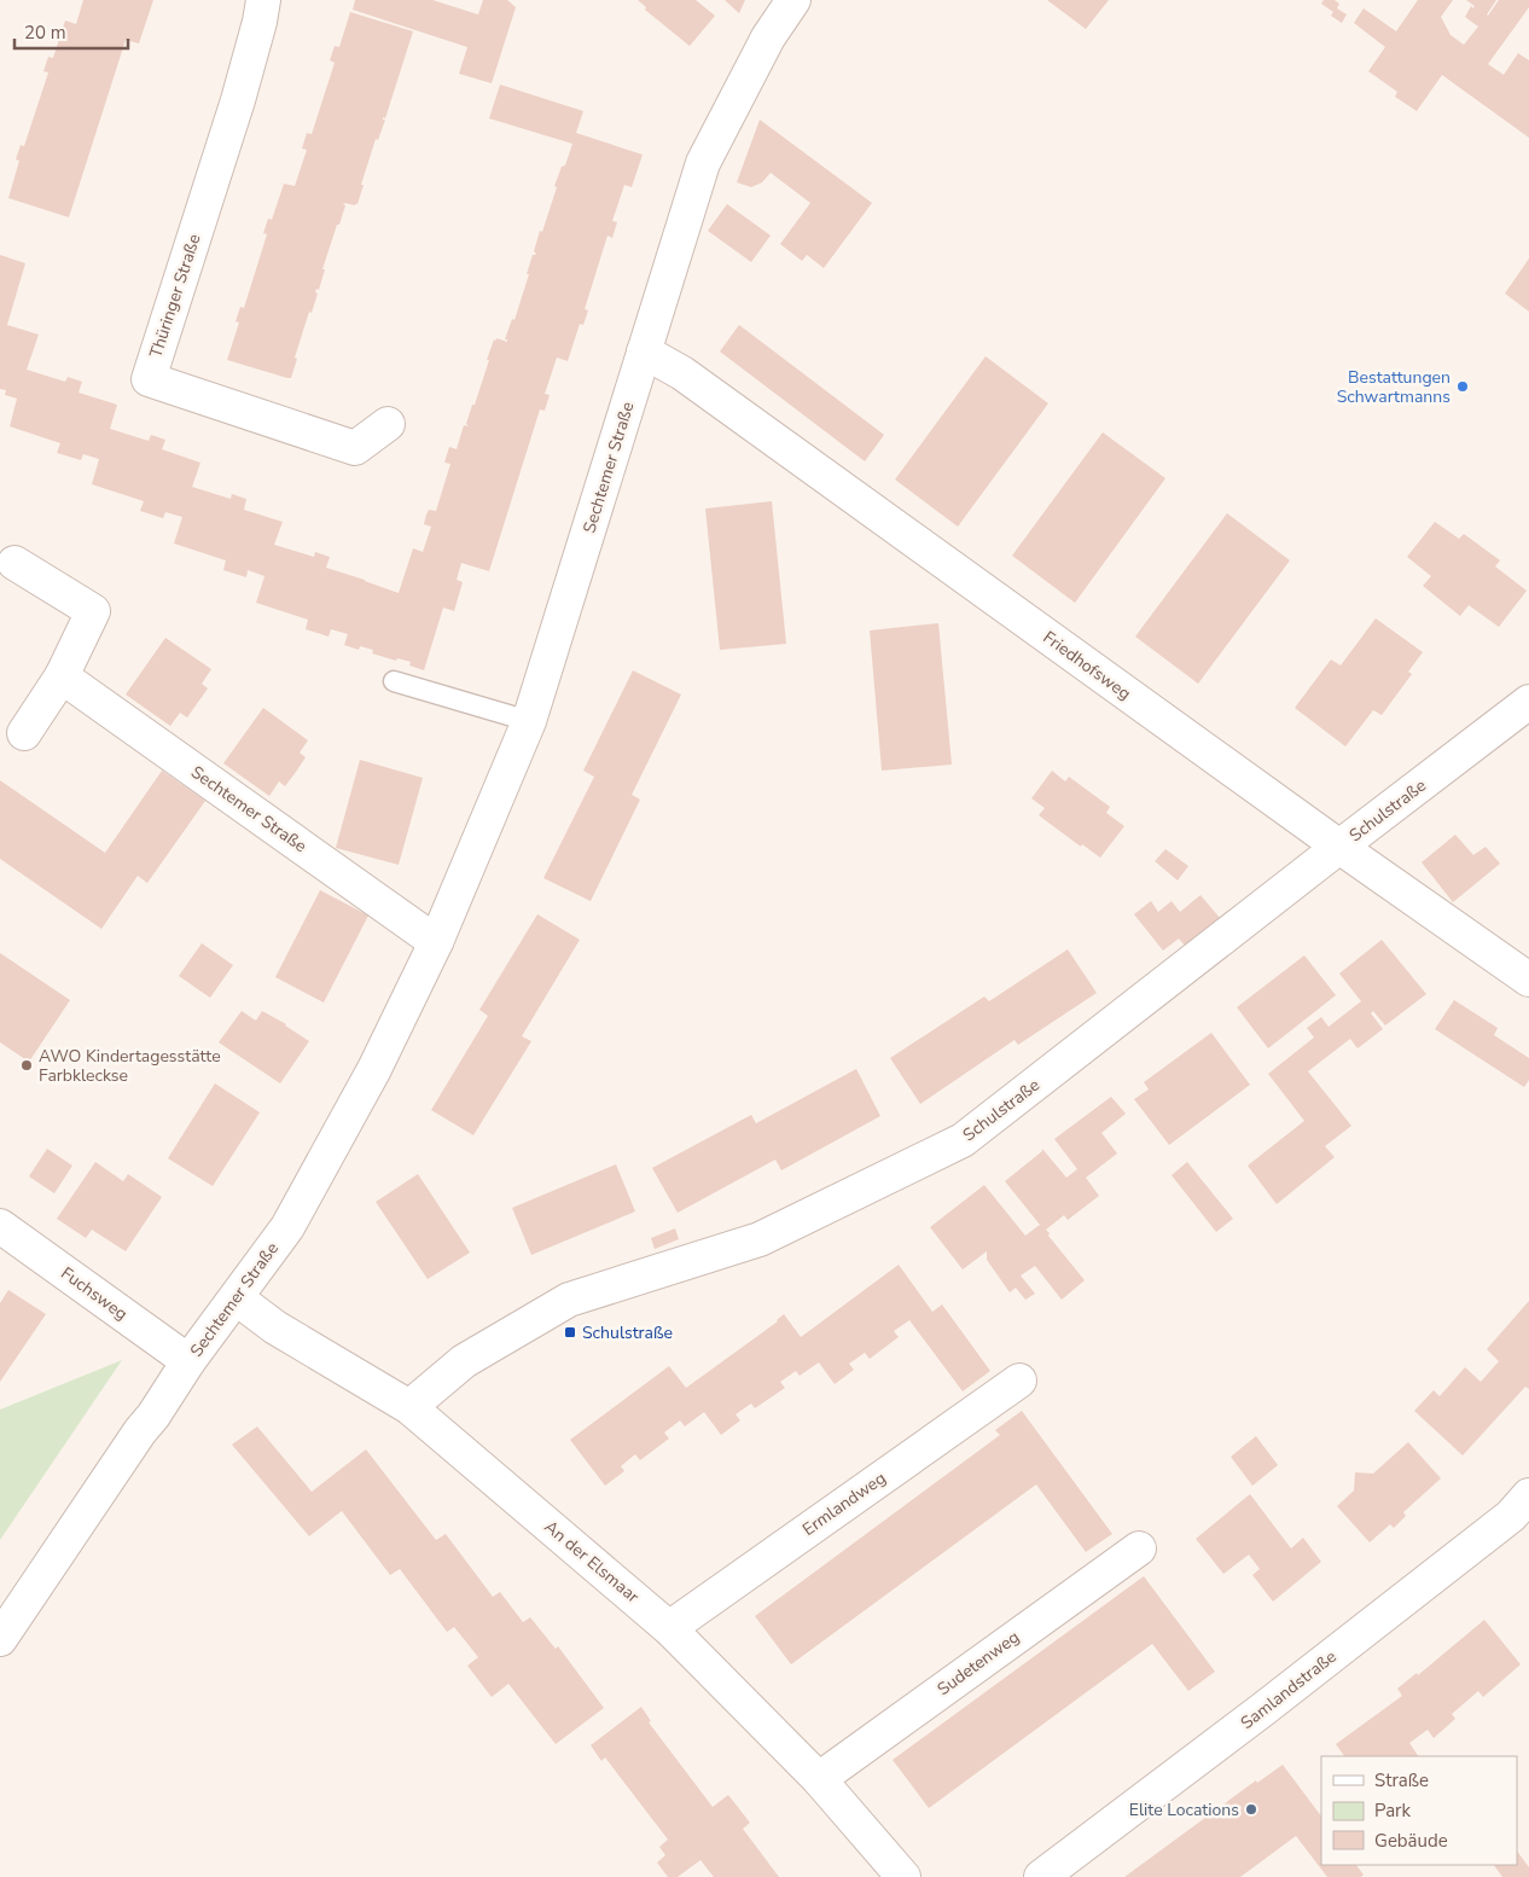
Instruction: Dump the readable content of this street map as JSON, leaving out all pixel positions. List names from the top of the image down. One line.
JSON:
{"streets":{"street":["Thüringer Straße","Sechtemer Straße","Friedhofsweg","Schulstraße","Fuchsweg","Ermlandweg","An der Elsmaar","Sudetenweg","Samlandstraße"]},"crossings":[["Sechtemer Straße","Friedhofsweg"],["Sechtemer Straße","Fuchsweg"],["Sechtemer Straße","An der Elsmaar"],["Friedhofsweg","Schulstraße"],["Schulstraße","An der Elsmaar"],["Ermlandweg","An der Elsmaar"],["An der Elsmaar","Sudetenweg"]],"places":{"other":["Bestattungen Schwartmanns","AWO Kindertagesstätte Farbkleckse","Elite Locations"],"transit":["Schulstraße"]},"legend":["Straße","Park","Gebäude"],"scale_bar":"20 m"}
